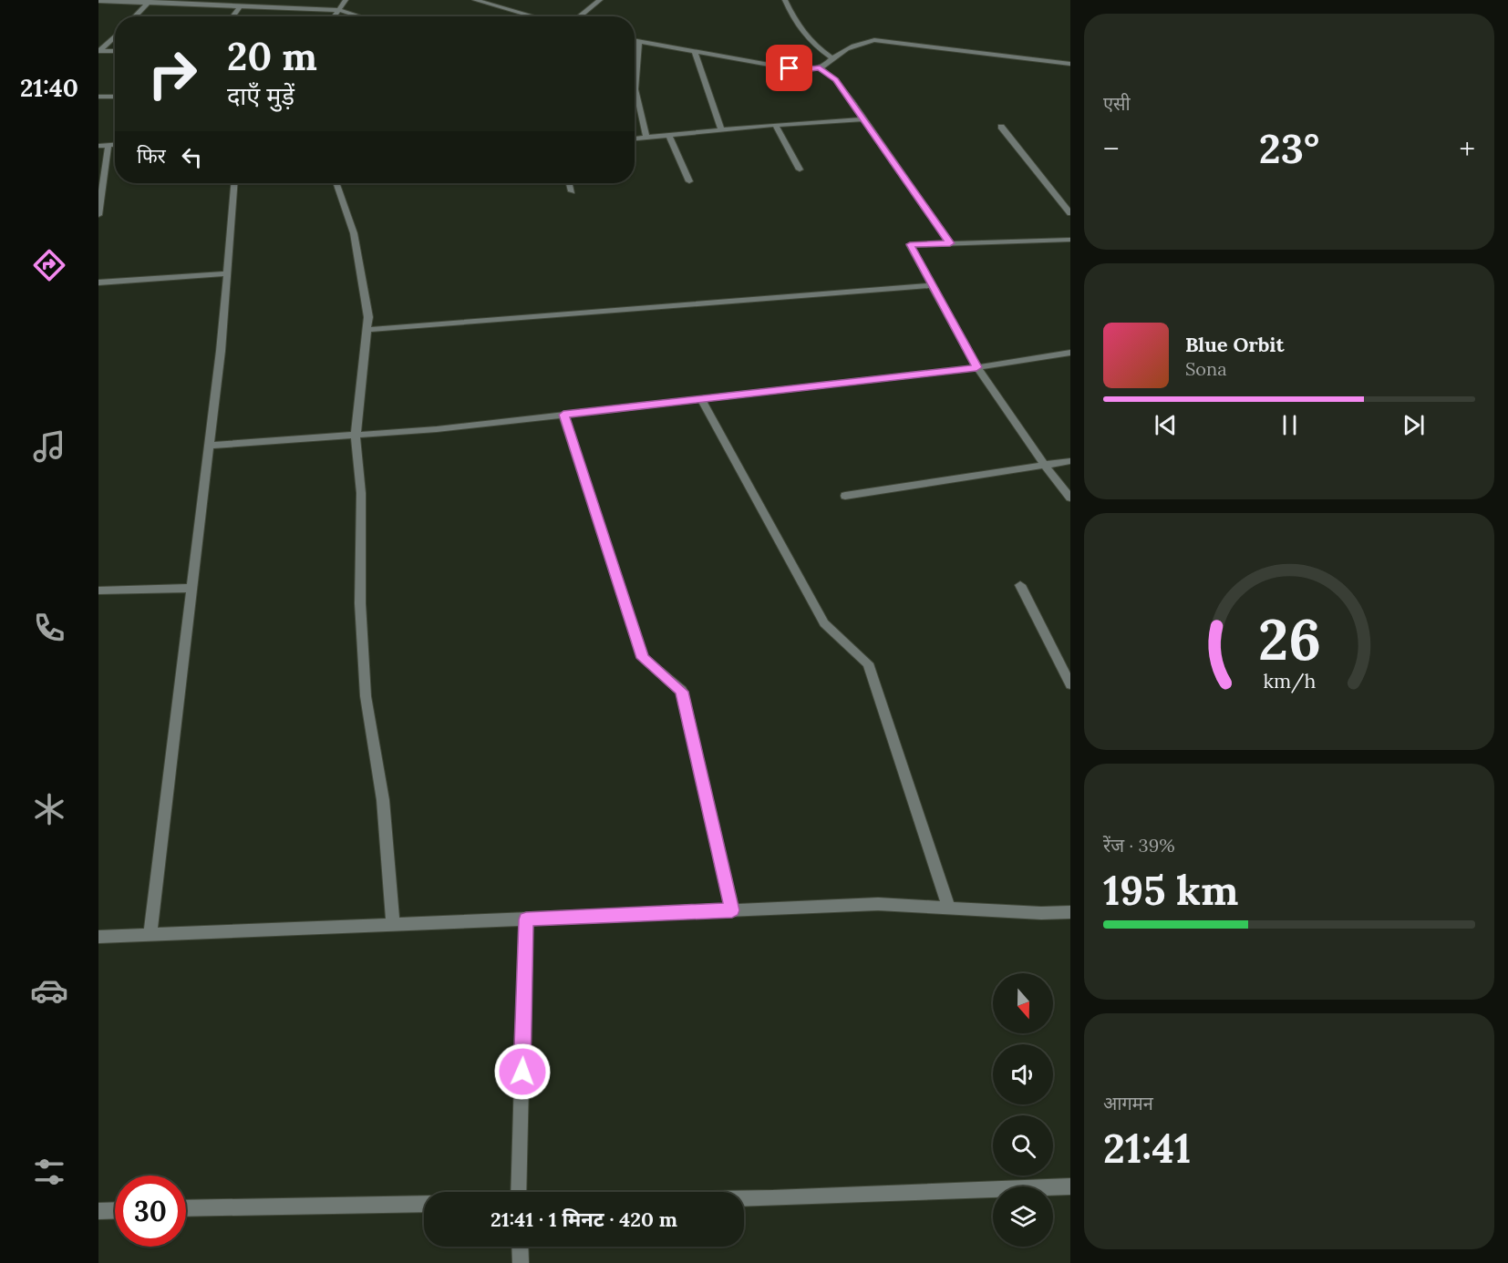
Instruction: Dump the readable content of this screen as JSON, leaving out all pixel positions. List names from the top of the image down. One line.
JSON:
{"north":"bottom","page":{"tabs":"21:40","tile":["एसी",["रेंज · 39%","195 km"],["आगमन","21:41"]],"turn":["20 m","दाएँ मुड़ें"],"heat":["−","23°","+"],"then":"फिर","song":["Blue Orbit","Sona"],"limit":"30","trip":"21:41 · 1 मिनट · 420 m","gauge":["26","km/h"]}}
